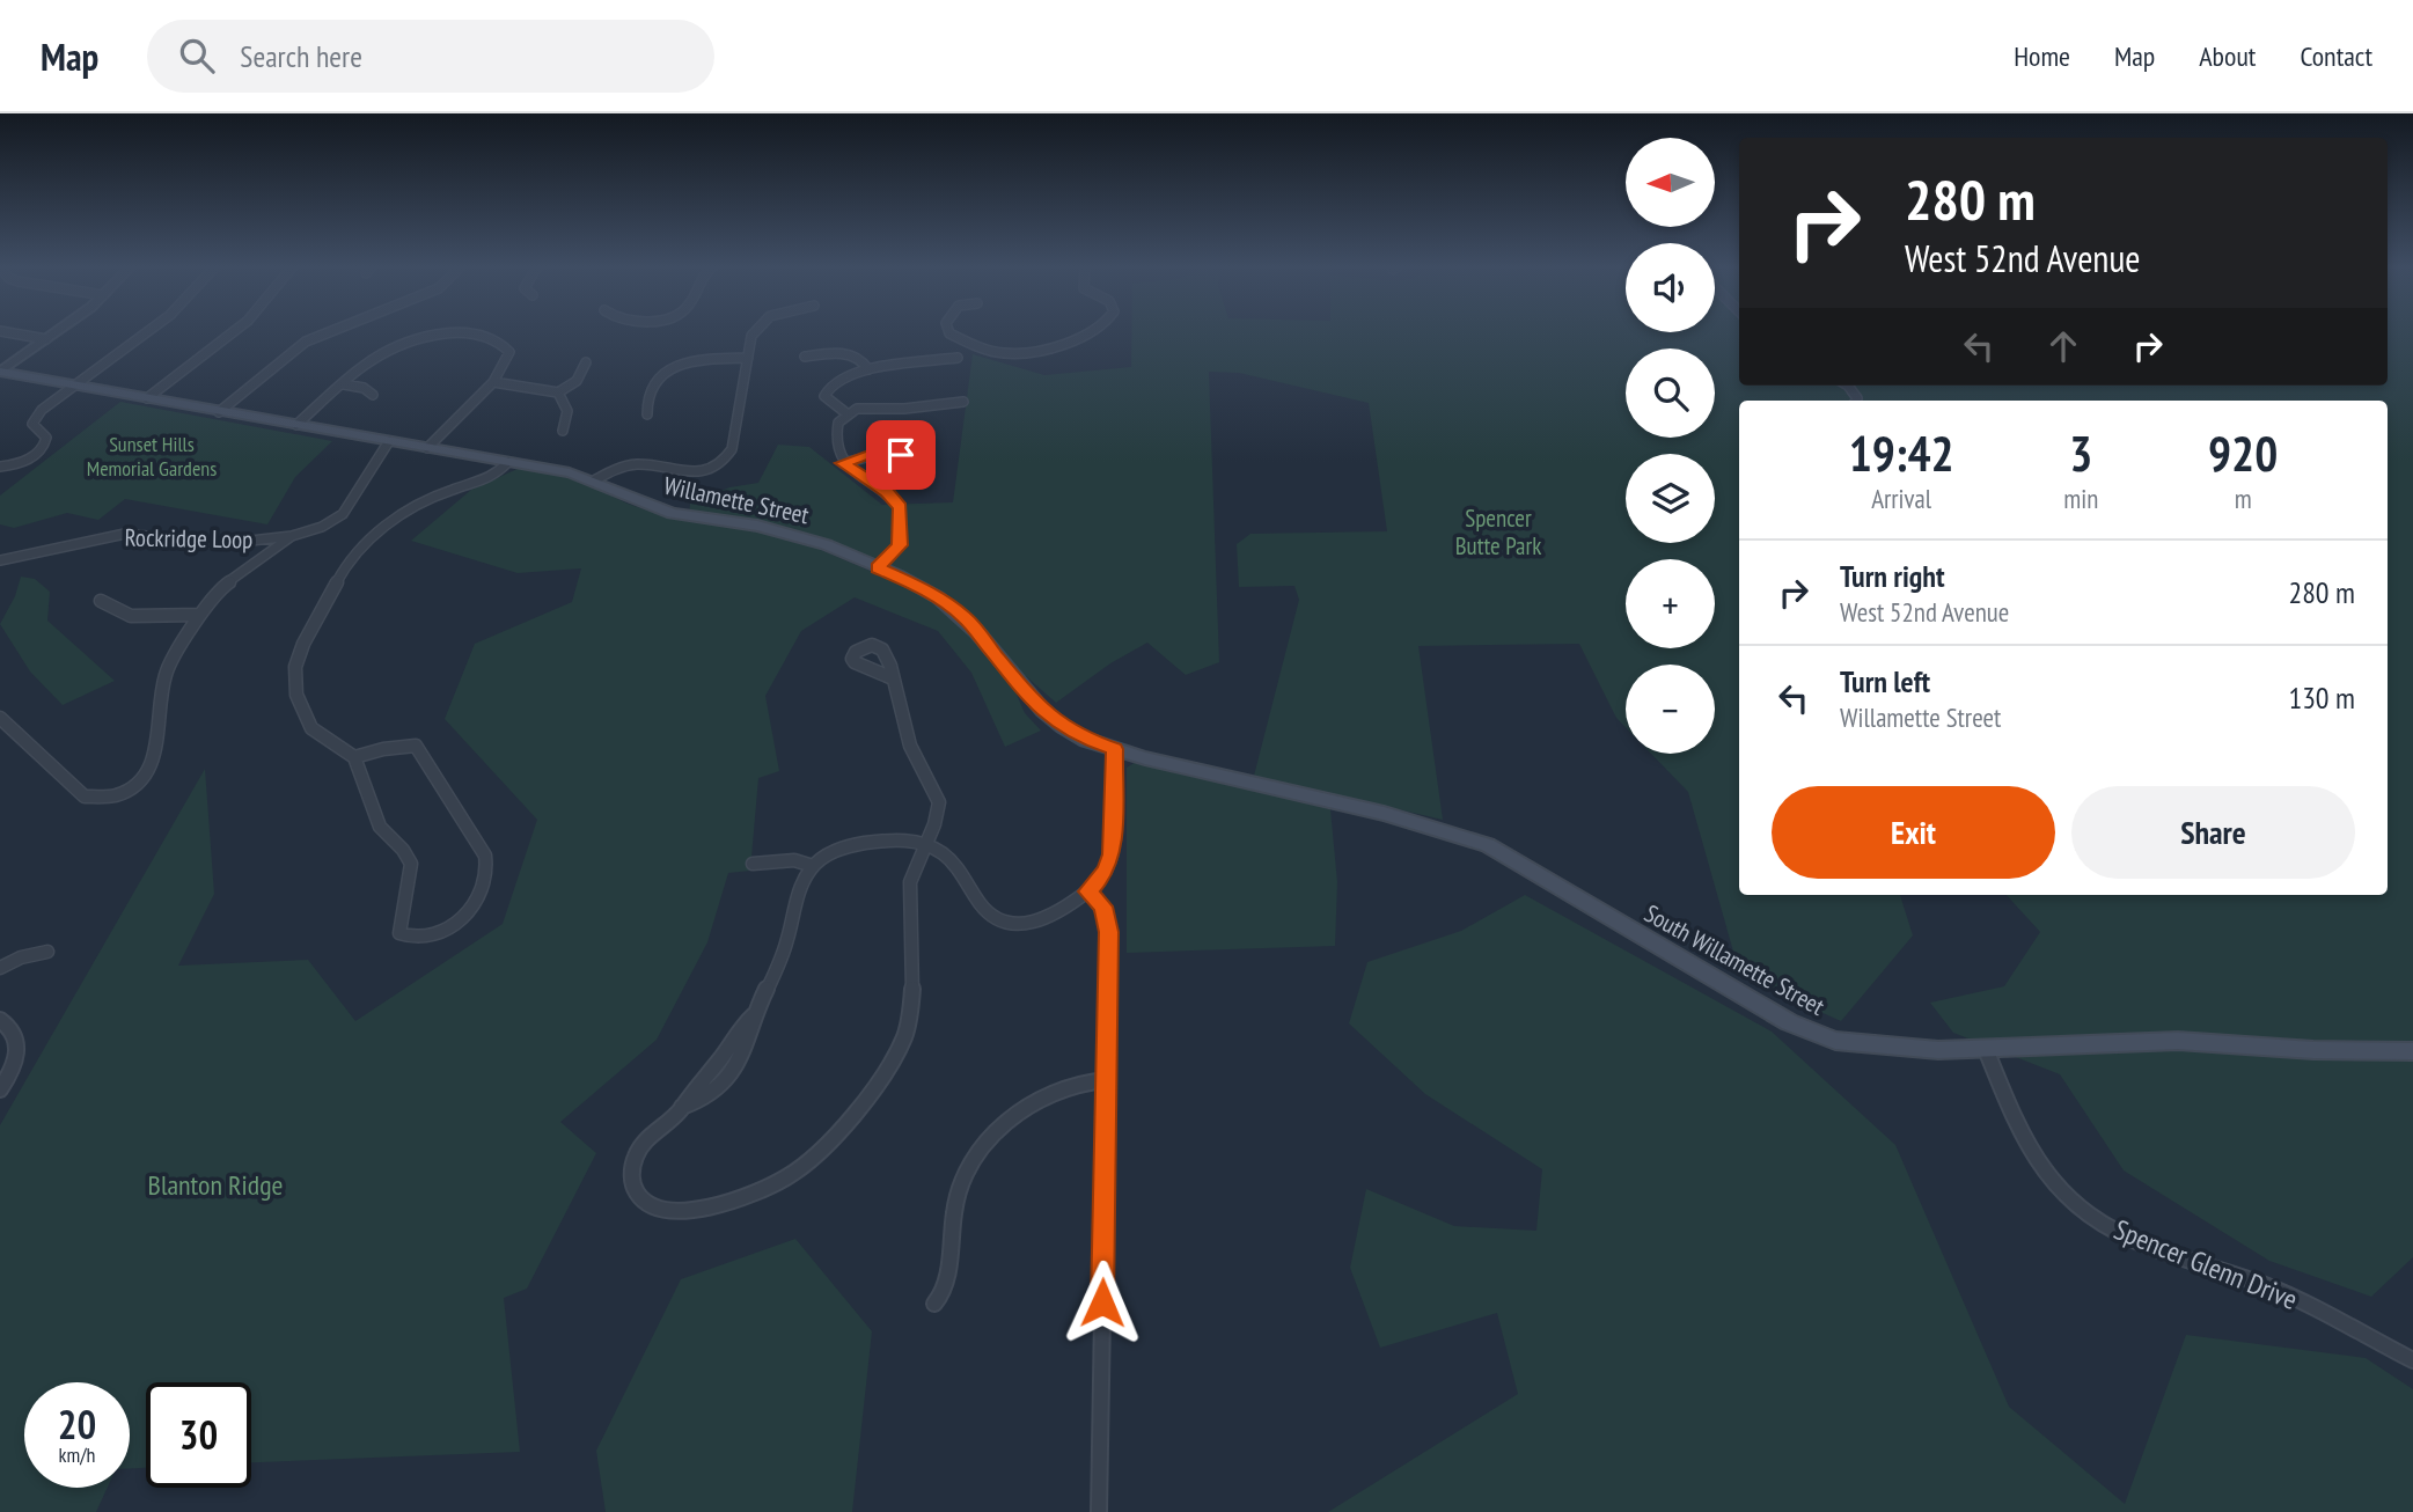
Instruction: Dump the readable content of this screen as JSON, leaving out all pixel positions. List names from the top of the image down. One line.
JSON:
{"streets":{"main road":["Willamette Street","South Willamette Street"],"street":["Rockridge Loop","Spencer Glenn Drive"]},"crossings":[["Willamette Street","South Willamette Street"],["South Willamette Street","Spencer Glenn Drive"]],"parks":["Sunset Hills Memorial Gardens","Spencer Butte Park","Blanton Ridge"],"north":"left","page":{"header":"Map","search":"Search here","nav":["Home","Map","About","Contact"],"map_buttons":["+","−"],"turn":["280 m","West 52nd Avenue"],"eta":["19:42","Arrival","3","min","920","m"],"list":[{"name":"Turn right","note":"West 52nd Avenue","value":"280 m"},{"name":"Turn left","note":"Willamette Street","value":"130 m"}],"buttons":["Exit","Share"],"speed":"20 km/h","limit":"30"}}
